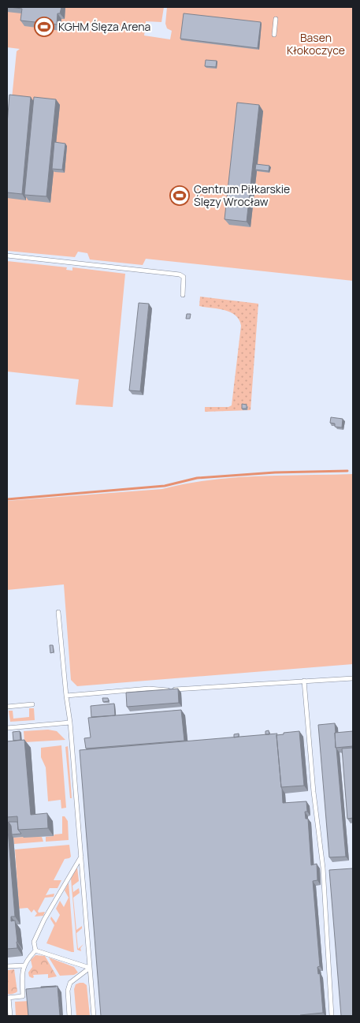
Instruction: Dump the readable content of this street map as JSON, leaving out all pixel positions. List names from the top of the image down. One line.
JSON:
{"parks":["Basen Kłokoczyce"],"places":{"sports":["KGHM Ślęza Arena","Centrum Piłkarskie Ślęzy Wrocław"]}}
